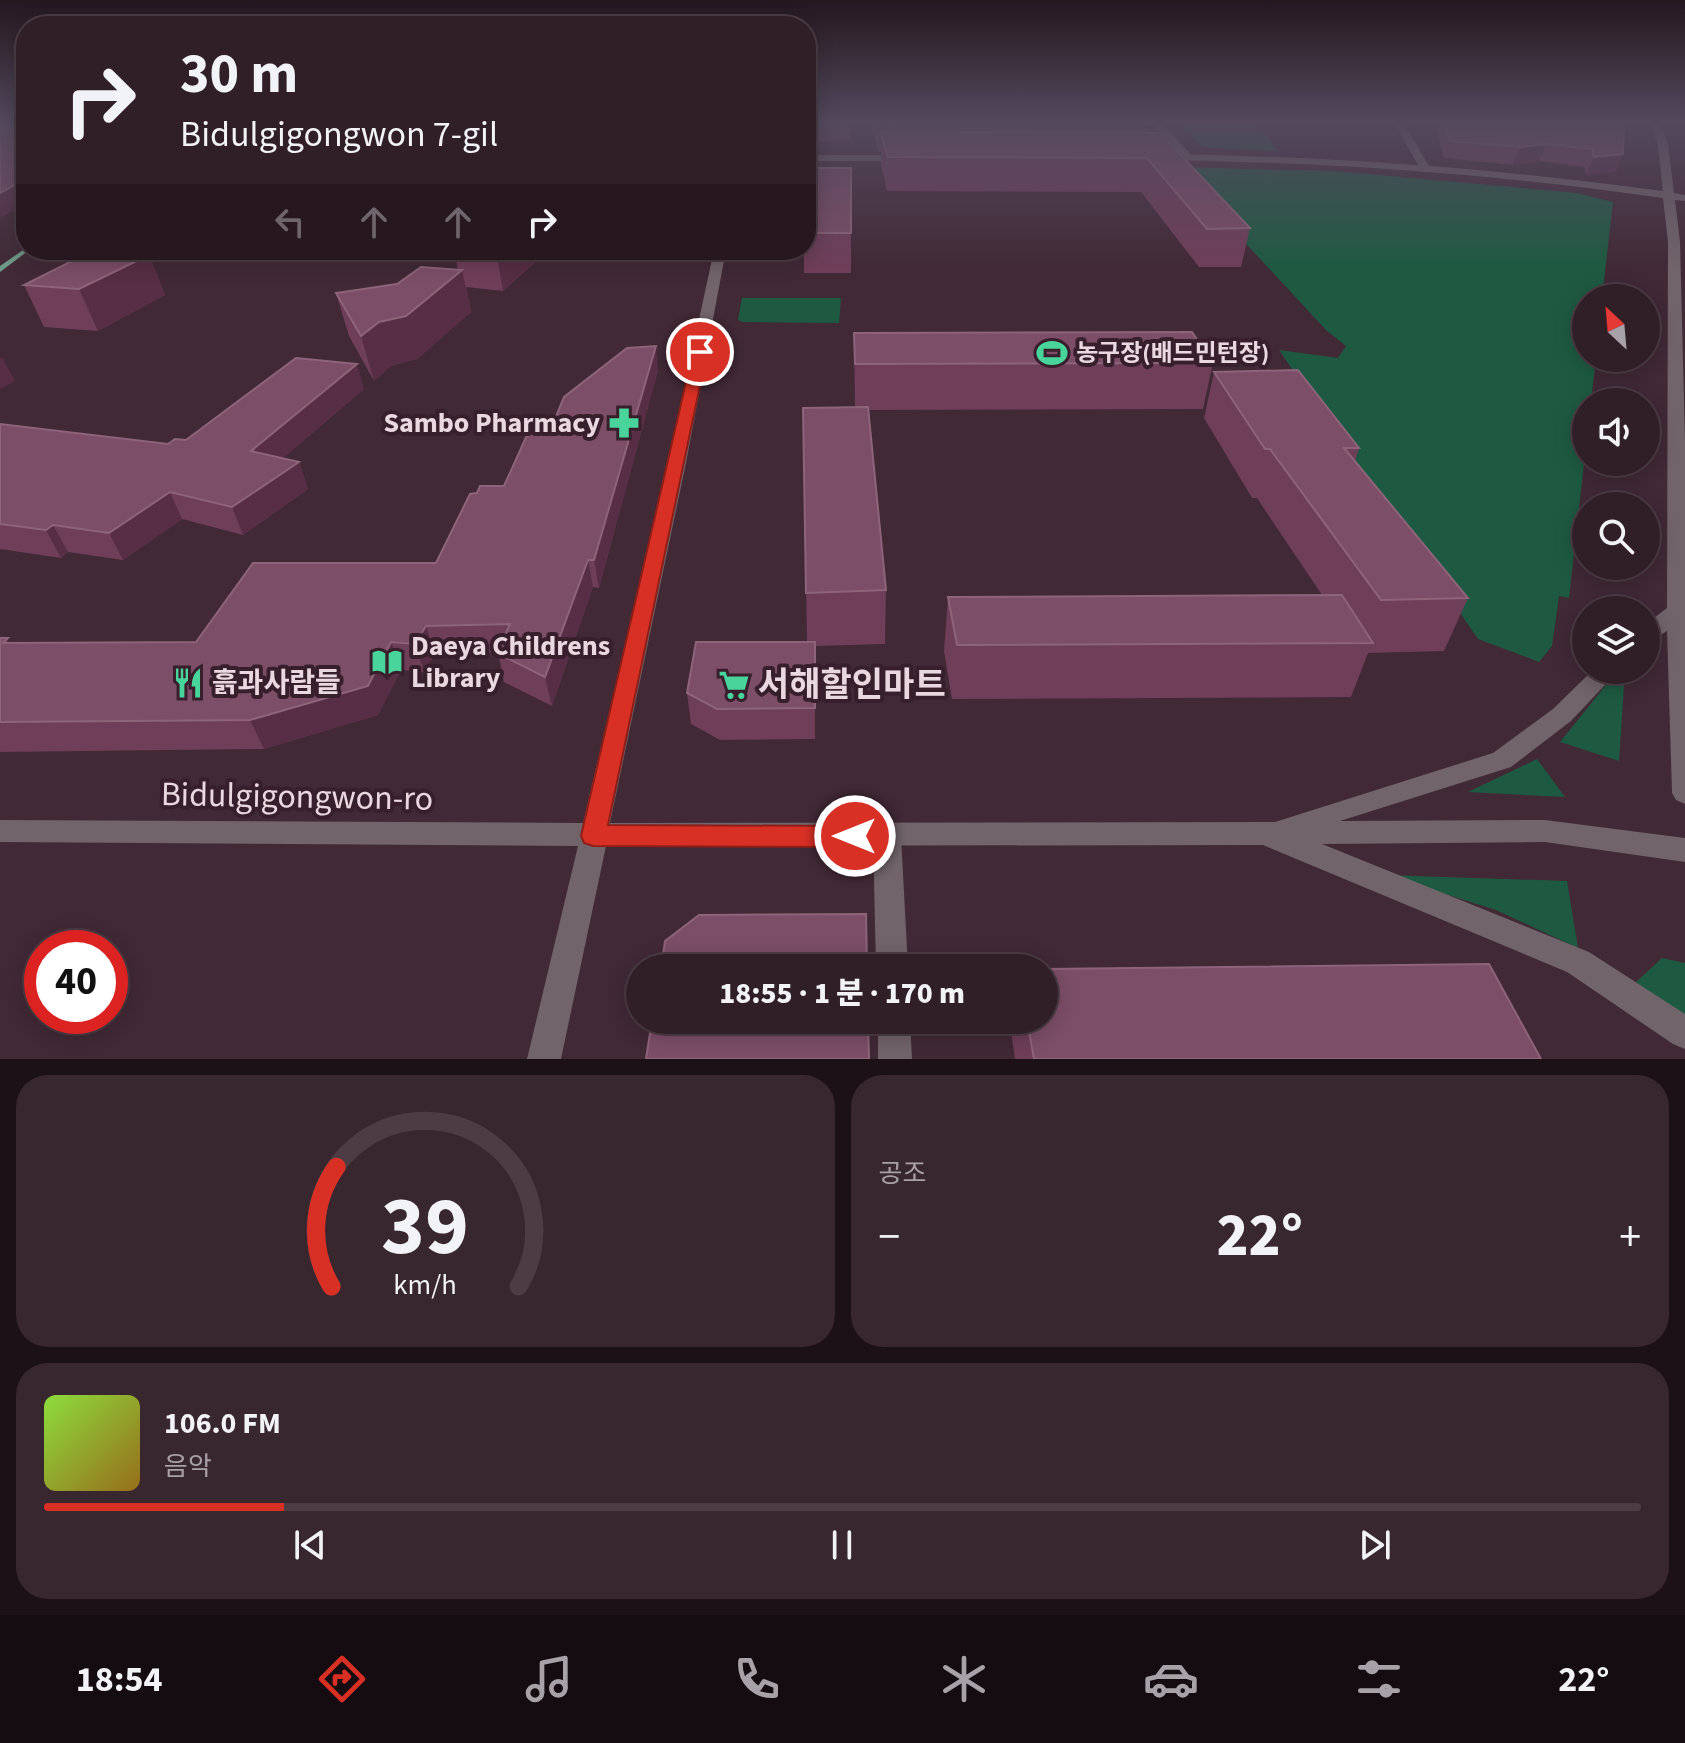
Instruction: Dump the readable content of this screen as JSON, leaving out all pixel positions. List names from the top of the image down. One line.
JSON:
{"streets":{"street":["Bidulgigongwon-ro"]},"places":{"sports":["농구장(배드민턴장)"],"pharmacy":["Sambo Pharmacy"],"library":["Daeya Childrens Library"],"restaurant":["흙과사람들"],"supermarket":["서해할인마트"]},"north":"top left","page":{"turn":["30 m","Bidulgigongwon 7-gil"],"limit":"40","trip":"18:55 · 1 분 · 170 m","tile":"공조","heat":["−","22°","+"],"song":["106.0 FM","음악"],"tabs":["18:54","22°"],"gauge":["39","km/h"]}}
